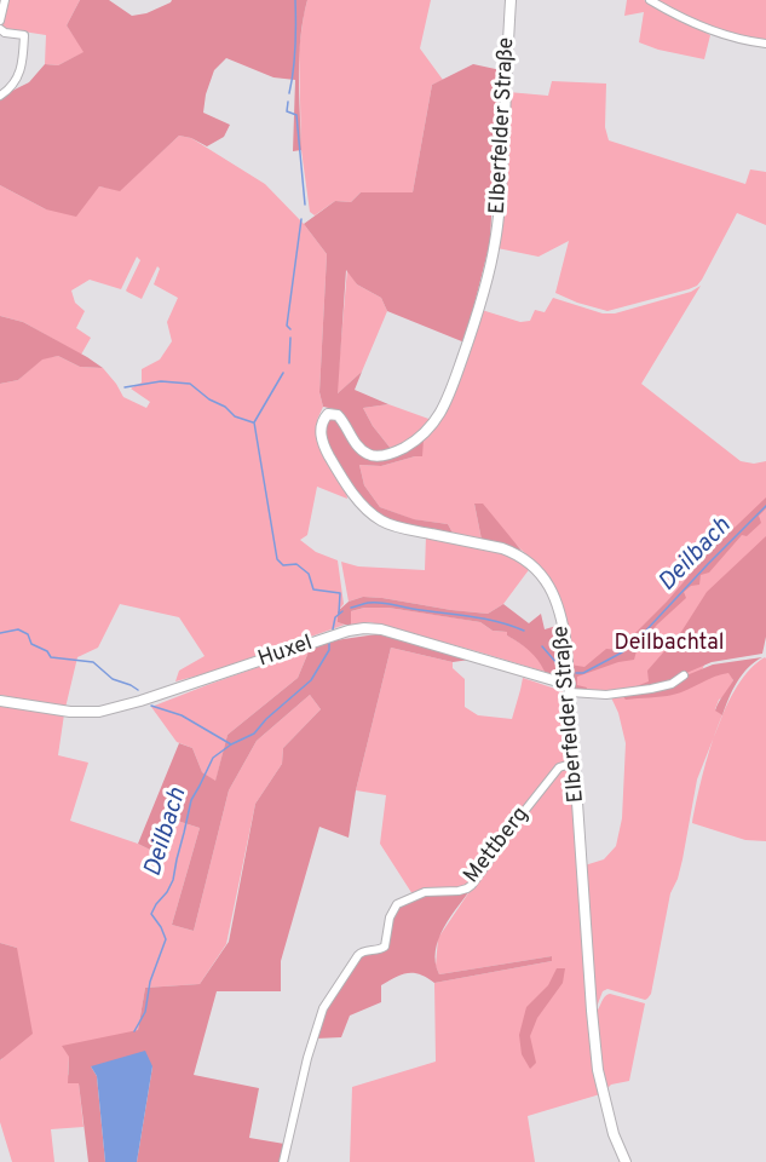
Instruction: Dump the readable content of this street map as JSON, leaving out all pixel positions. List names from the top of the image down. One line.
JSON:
{"streets":{"main road":["Elberfelder Straße","Huxel"],"street":["Mettberg"]},"crossings":[["Elberfelder Straße","Huxel"],["Elberfelder Straße","Mettberg"]],"water":["Deilbach"],"parks":["Deilbachtal"]}
